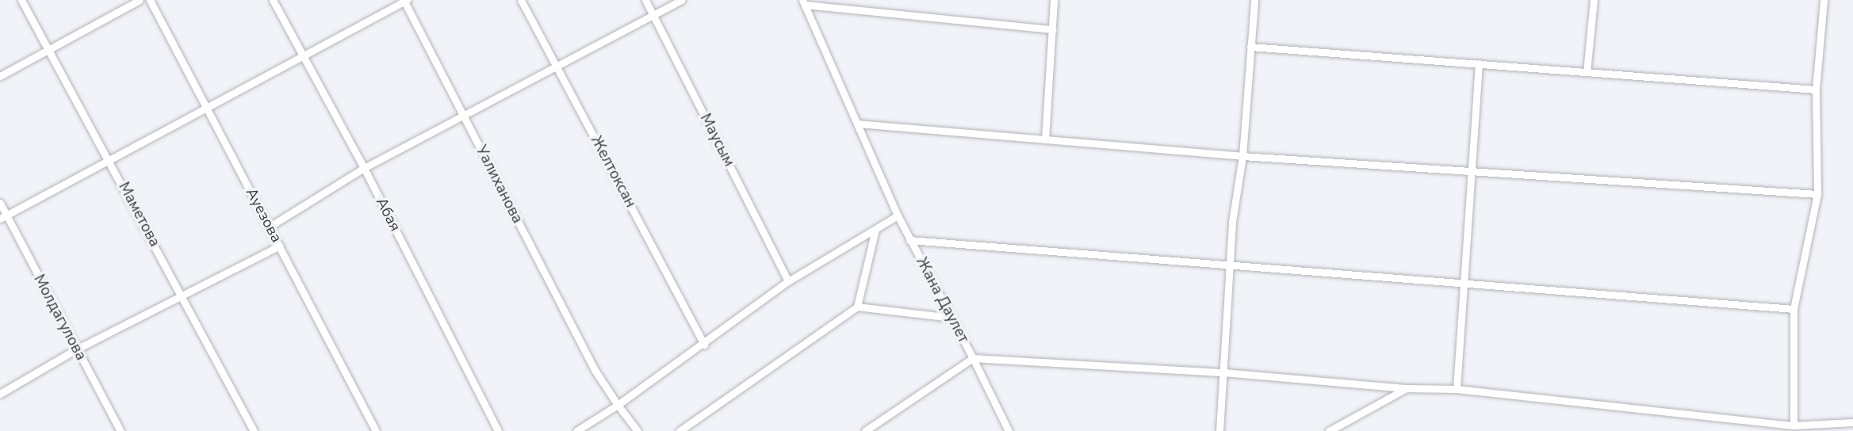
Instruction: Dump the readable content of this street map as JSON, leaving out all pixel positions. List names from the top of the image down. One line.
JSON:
{"streets":{"street":["Маусым","Желтоксан","Уалиханова","Маметова","Абая","Ауезова","Жана Даулет","Молдагулова"]}}
